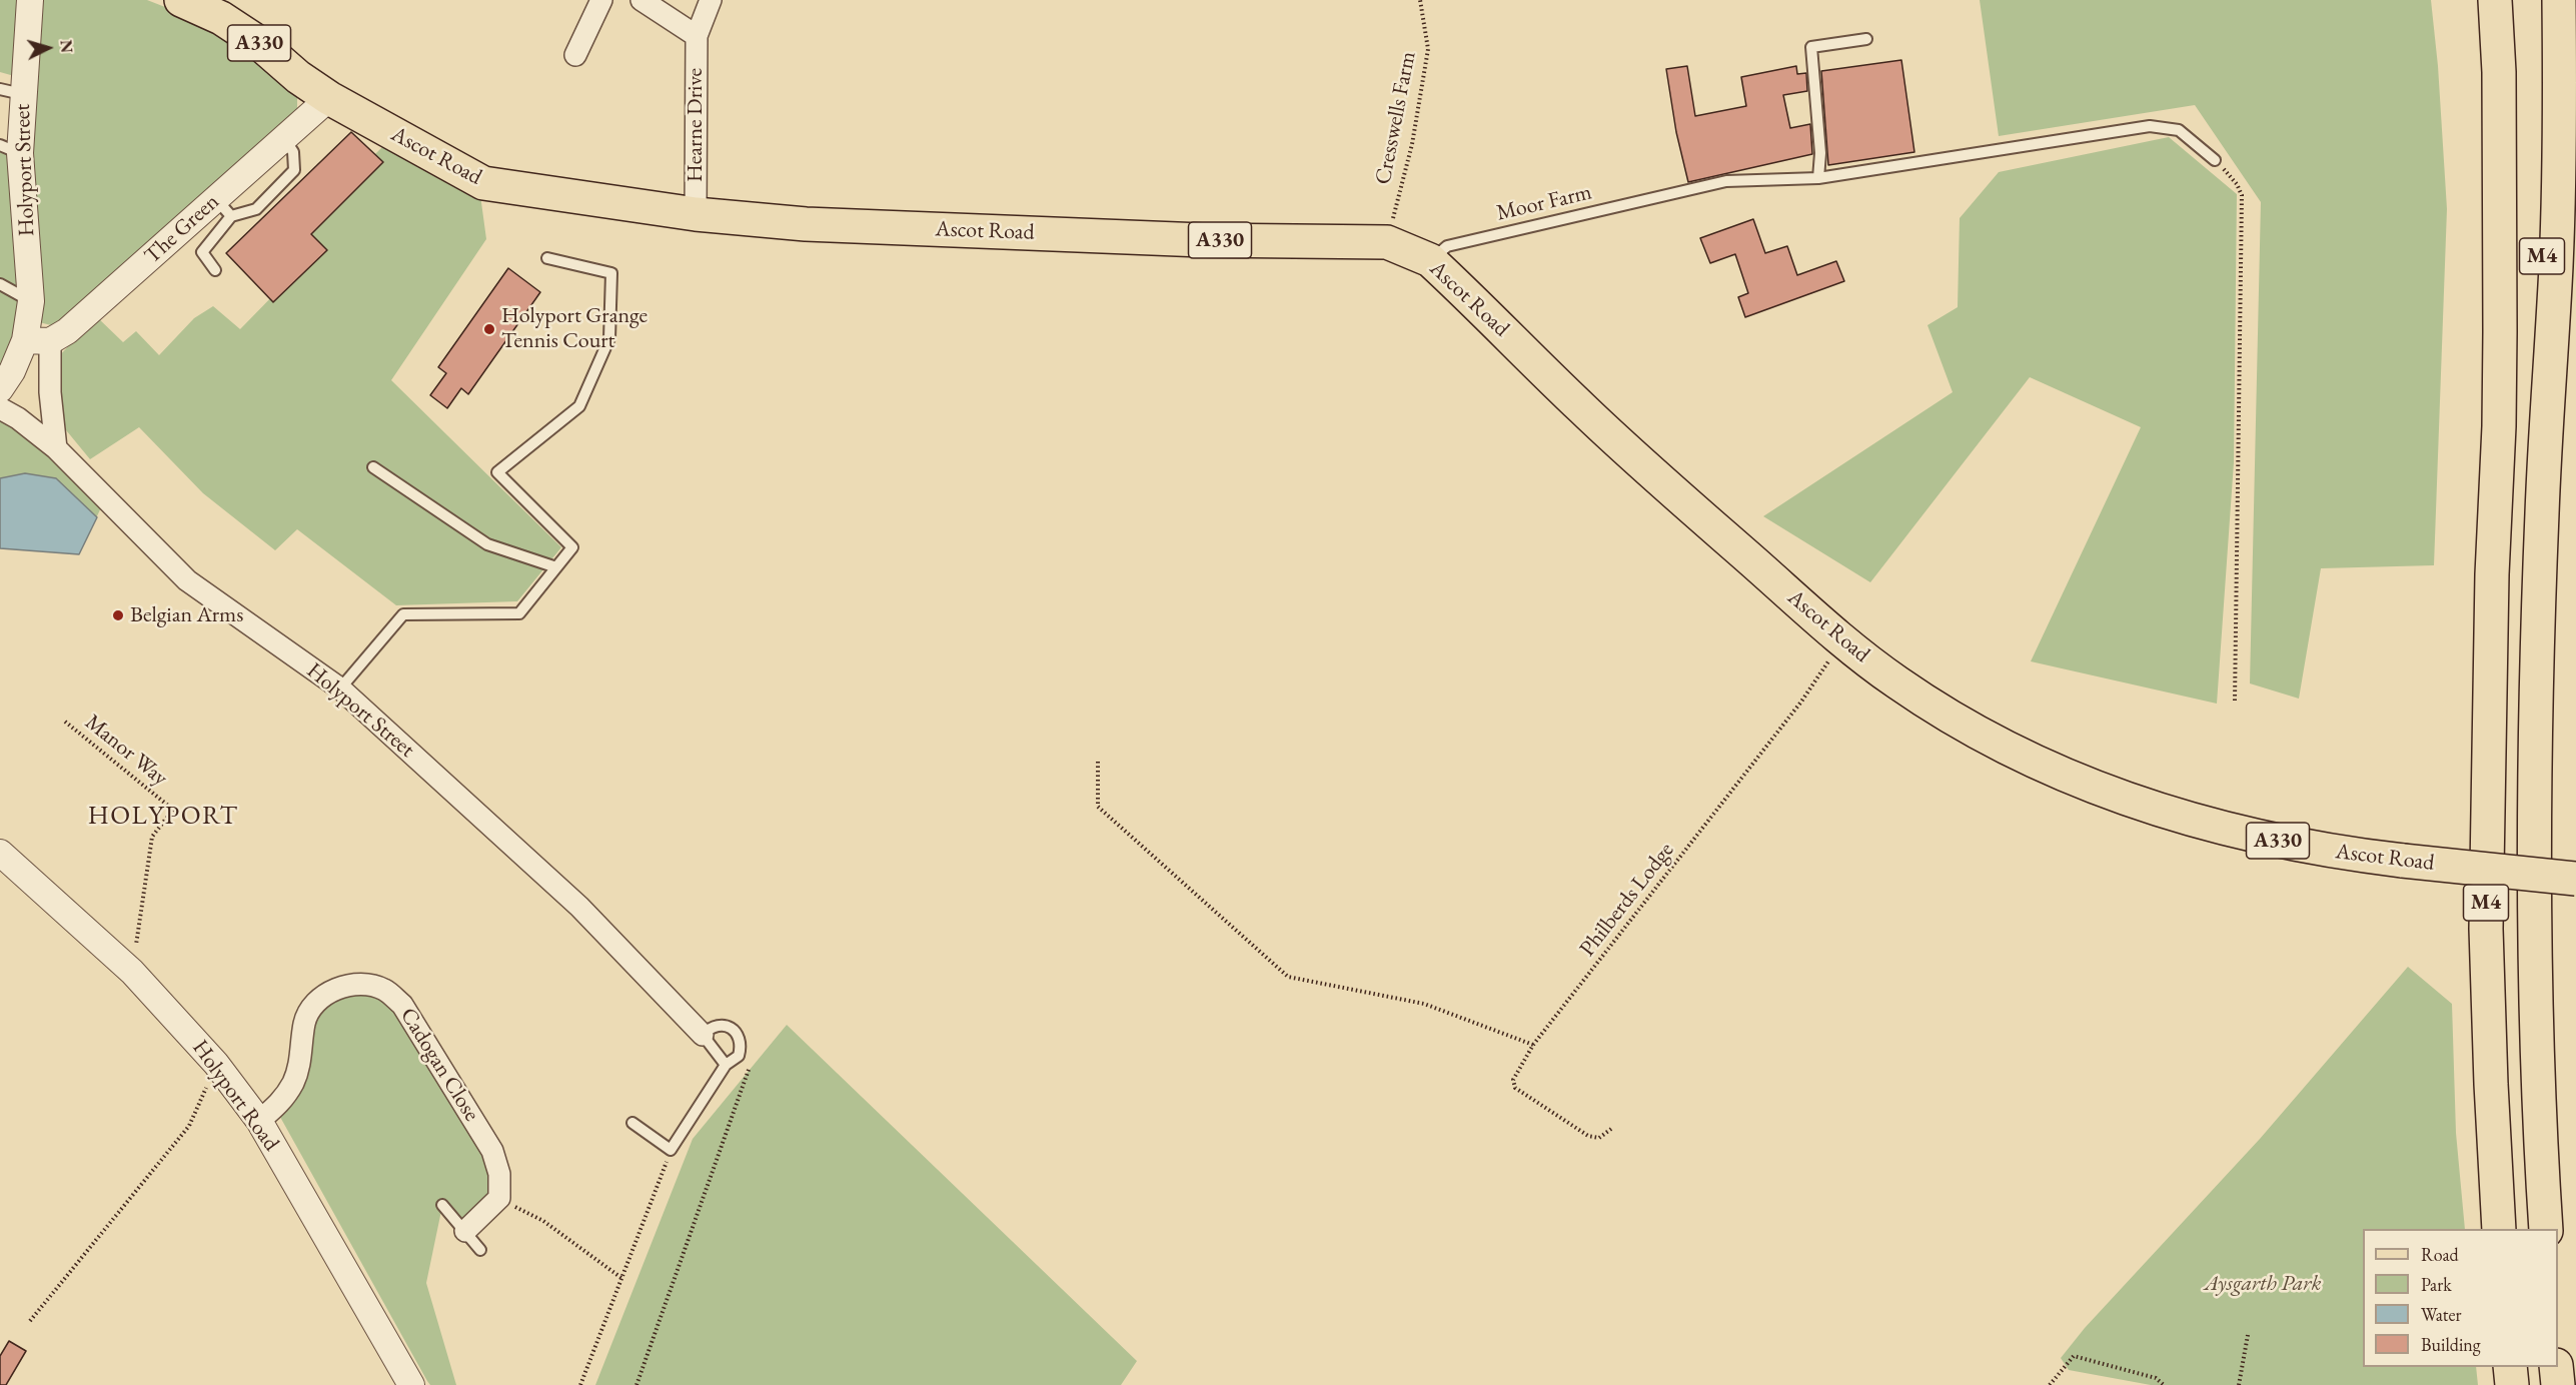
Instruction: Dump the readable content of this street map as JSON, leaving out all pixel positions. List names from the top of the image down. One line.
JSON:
{"streets":{"main road":["A330","Ascot Road","M4"],"street":["Hearne Drive","Holyport Street","The Green","Cadogan Close","Holyport Road"],"lane":["Moor Farm"],"path":["Cresswells Farm","Manor Way","Philberds Lodge"]},"crossings":[["Cresswells Farm","Ascot Road"],["Hearne Drive","Ascot Road"],["Ascot Road","Moor Farm"],["Ascot Road","The Green"],["Ascot Road","Philberds Lodge"],["Holyport Street","The Green"],["Manor Way","Holyport Road"],["Cadogan Close","Holyport Road"]],"districts":["HOLYPORT"],"parks":["Aysgarth Park"],"places":["Holyport Grange Tennis Court","Belgian Arms"],"legend":["Road","Park","Water","Building"],"north":"right"}
